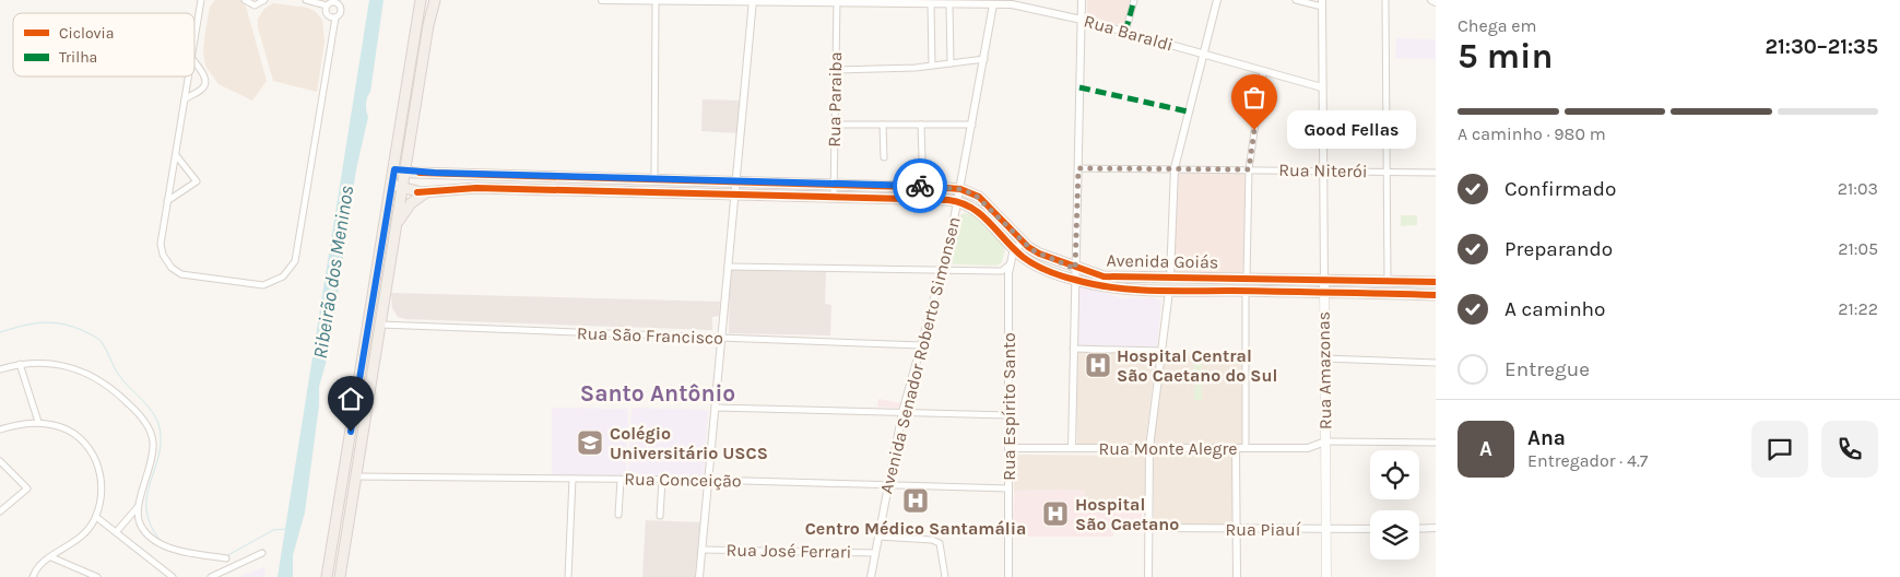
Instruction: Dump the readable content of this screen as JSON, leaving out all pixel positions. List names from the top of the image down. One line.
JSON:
{"streets":{"main road":["Avenida Goiás","Rua Amazonas"],"street":["Rua Baraldi","Rua Paraiba","Rua Niterói","Rua São Francisco","Avenida Senador Roberto Simonsen","Rua Espírito Santo","Rua Monte Alegre","Rua Conceição","Rua Piauí","Rua José Ferrari"]},"crossings":[["Rua Baraldi","Rua Paraiba"],["Rua Baraldi","Avenida Senador Roberto Simonsen"],["Rua Baraldi","Rua Amazonas"],["Rua Paraiba","Avenida Goiás"],["Rua Niterói","Rua Amazonas"],["Avenida Goiás","Avenida Senador Roberto Simonsen"],["Avenida Goiás","Rua Amazonas"],["Avenida Goiás","Rua Espírito Santo"],["Rua São Francisco","Avenida Senador Roberto Simonsen"],["Avenida Senador Roberto Simonsen","Rua Conceição"],["Avenida Senador Roberto Simonsen","Rua José Ferrari"],["Rua Amazonas","Rua Monte Alegre"],["Rua Amazonas","Rua Piauí"],["Rua Espírito Santo","Rua Monte Alegre"],["Rua Espírito Santo","Rua Conceição"]],"districts":["Santo Antônio"],"water":["Ribeirão dos Meninos"],"places":{"other":["Good Fellas"],"hospital":["Hospital Central São Caetano do Sul","Centro Médico Santamália","Hospital São Caetano"],"school or university":["Colégio Universitário USCS"]},"legend":["Ciclovia","Trilha"],"page":{"heading":["5 min","Chega em","21:30–21:35"],"panel":["Ana","Entregador · 4.7"],"bar":"A caminho · 980 m","bubble":"Good Fellas","list":[["Confirmado","21:03"],["Preparando","21:05"],["A caminho","21:22"],"Entregue"],"round":"A"}}
